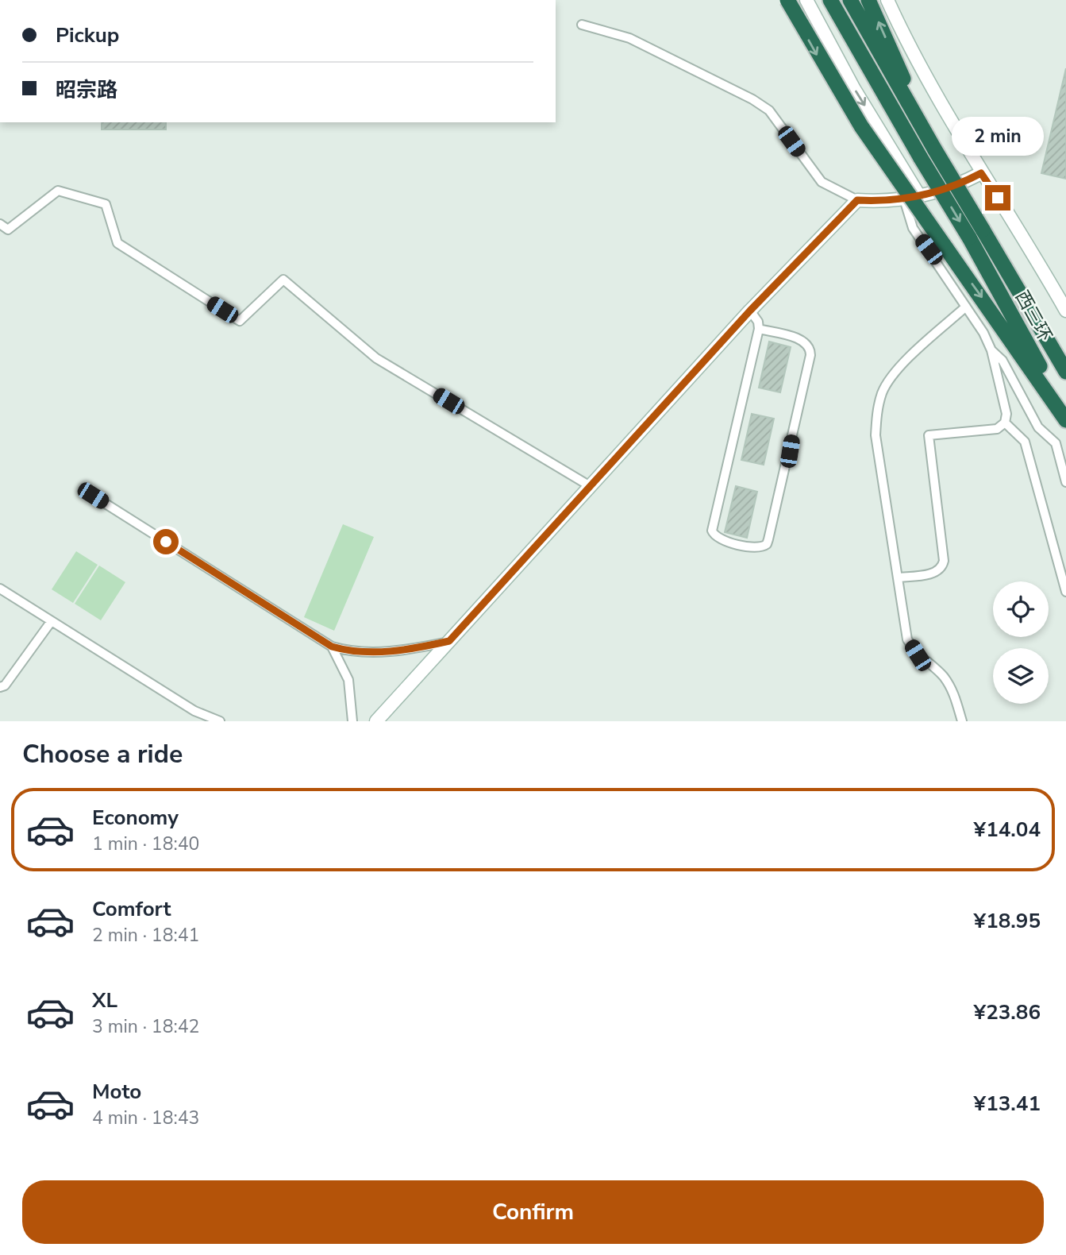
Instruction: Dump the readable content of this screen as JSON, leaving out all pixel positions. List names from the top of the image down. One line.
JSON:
{"streets":{"highway":["西三环"]},"page":{"banner":["Pickup","昭宗路"],"bubble":"2 min","heading":"Choose a ride","list":[{"name":"Economy","note":"1 min · 18:40","value":"¥14.04"},{"name":"Comfort","note":"2 min · 18:41","value":"¥18.95"},{"name":"XL","note":"3 min · 18:42","value":"¥23.86"},{"name":"Moto","note":"4 min · 18:43","value":"¥13.41"}],"buttons":"Confirm"}}
